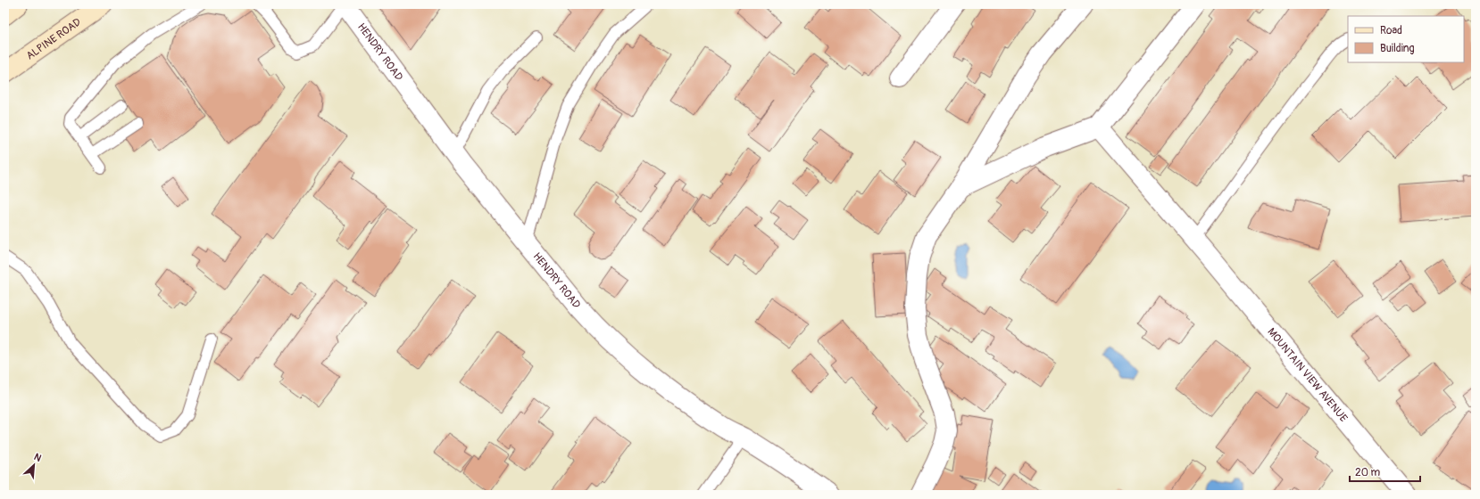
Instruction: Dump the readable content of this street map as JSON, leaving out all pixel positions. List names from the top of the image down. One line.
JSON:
{"streets":{"main road":["ALPINE ROAD"],"street":["HENDRY ROAD","MOUNTAIN VIEW AVENUE"]},"legend":["Road","Building"],"scale_bar":"20 m","north":"top right"}
